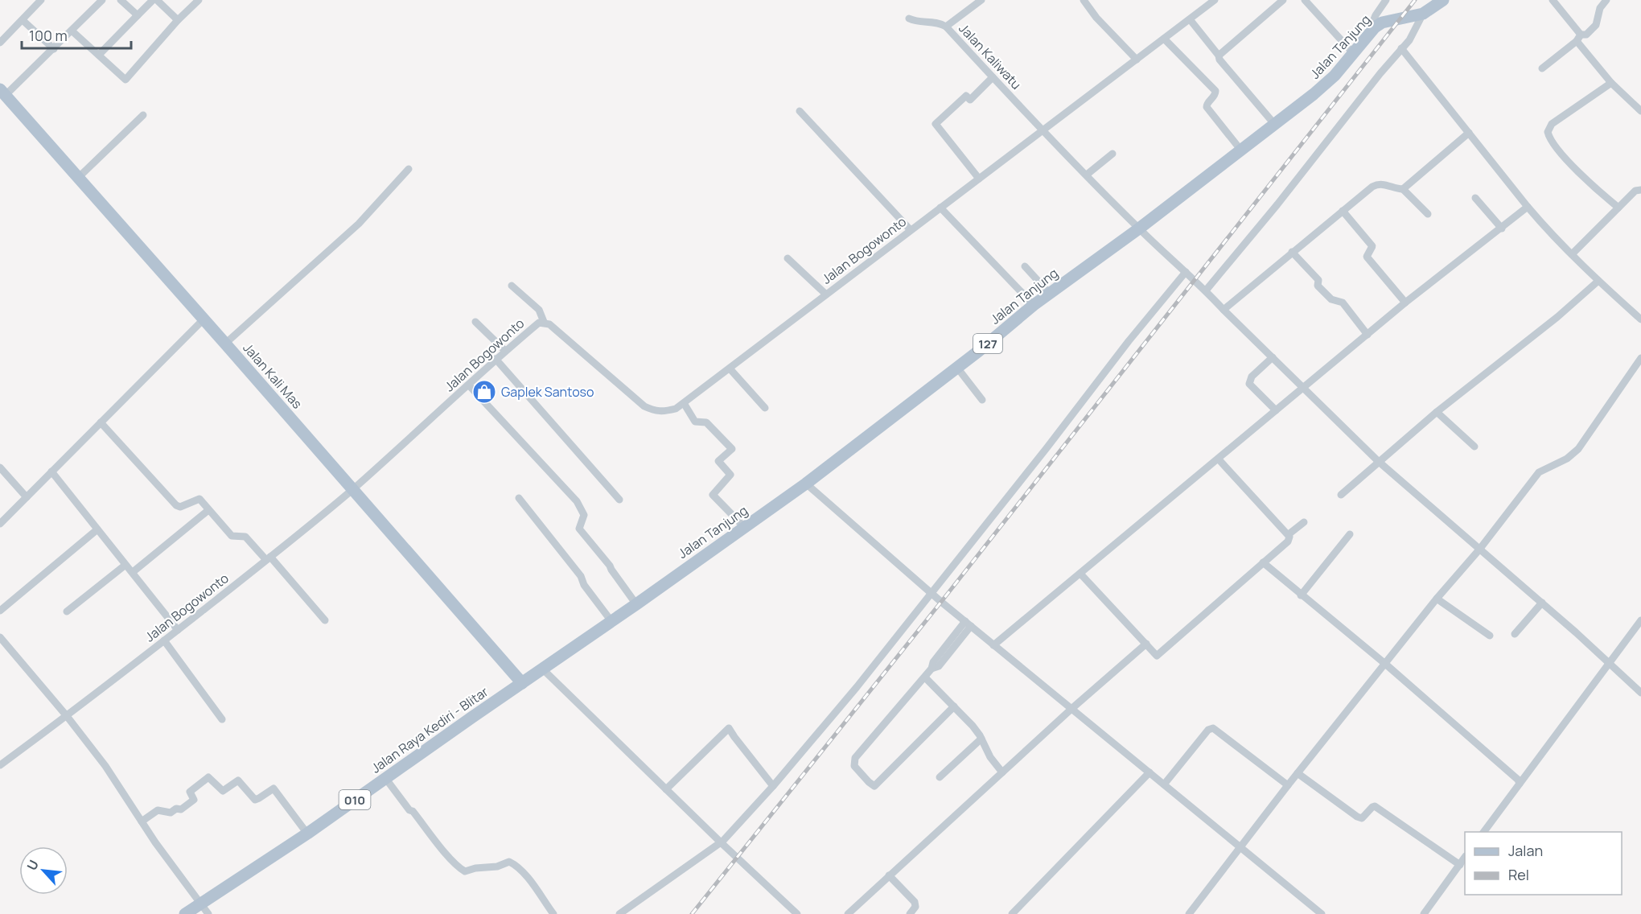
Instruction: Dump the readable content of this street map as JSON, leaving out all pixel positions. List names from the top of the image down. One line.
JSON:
{"streets":{"main road":["Jalan Tanjung","127","Jalan Kali Mas","Jalan Raya Kediri - Blitar","010"],"street":["Jalan Kaliwatu","Jalan Bogowonto"]},"crossings":[["Jalan Tanjung","Jalan Kali Mas"],["Jalan Tanjung","Jalan Raya Kediri - Blitar"],["Jalan Kaliwatu","Jalan Bogowonto"],["Jalan Bogowonto","Jalan Kali Mas"],["Jalan Kali Mas","Jalan Raya Kediri - Blitar"]],"places":{"shop":["Gaplek Santoso"]},"legend":["Jalan","Rel"],"scale_bar":"100 m","north":"top left"}
